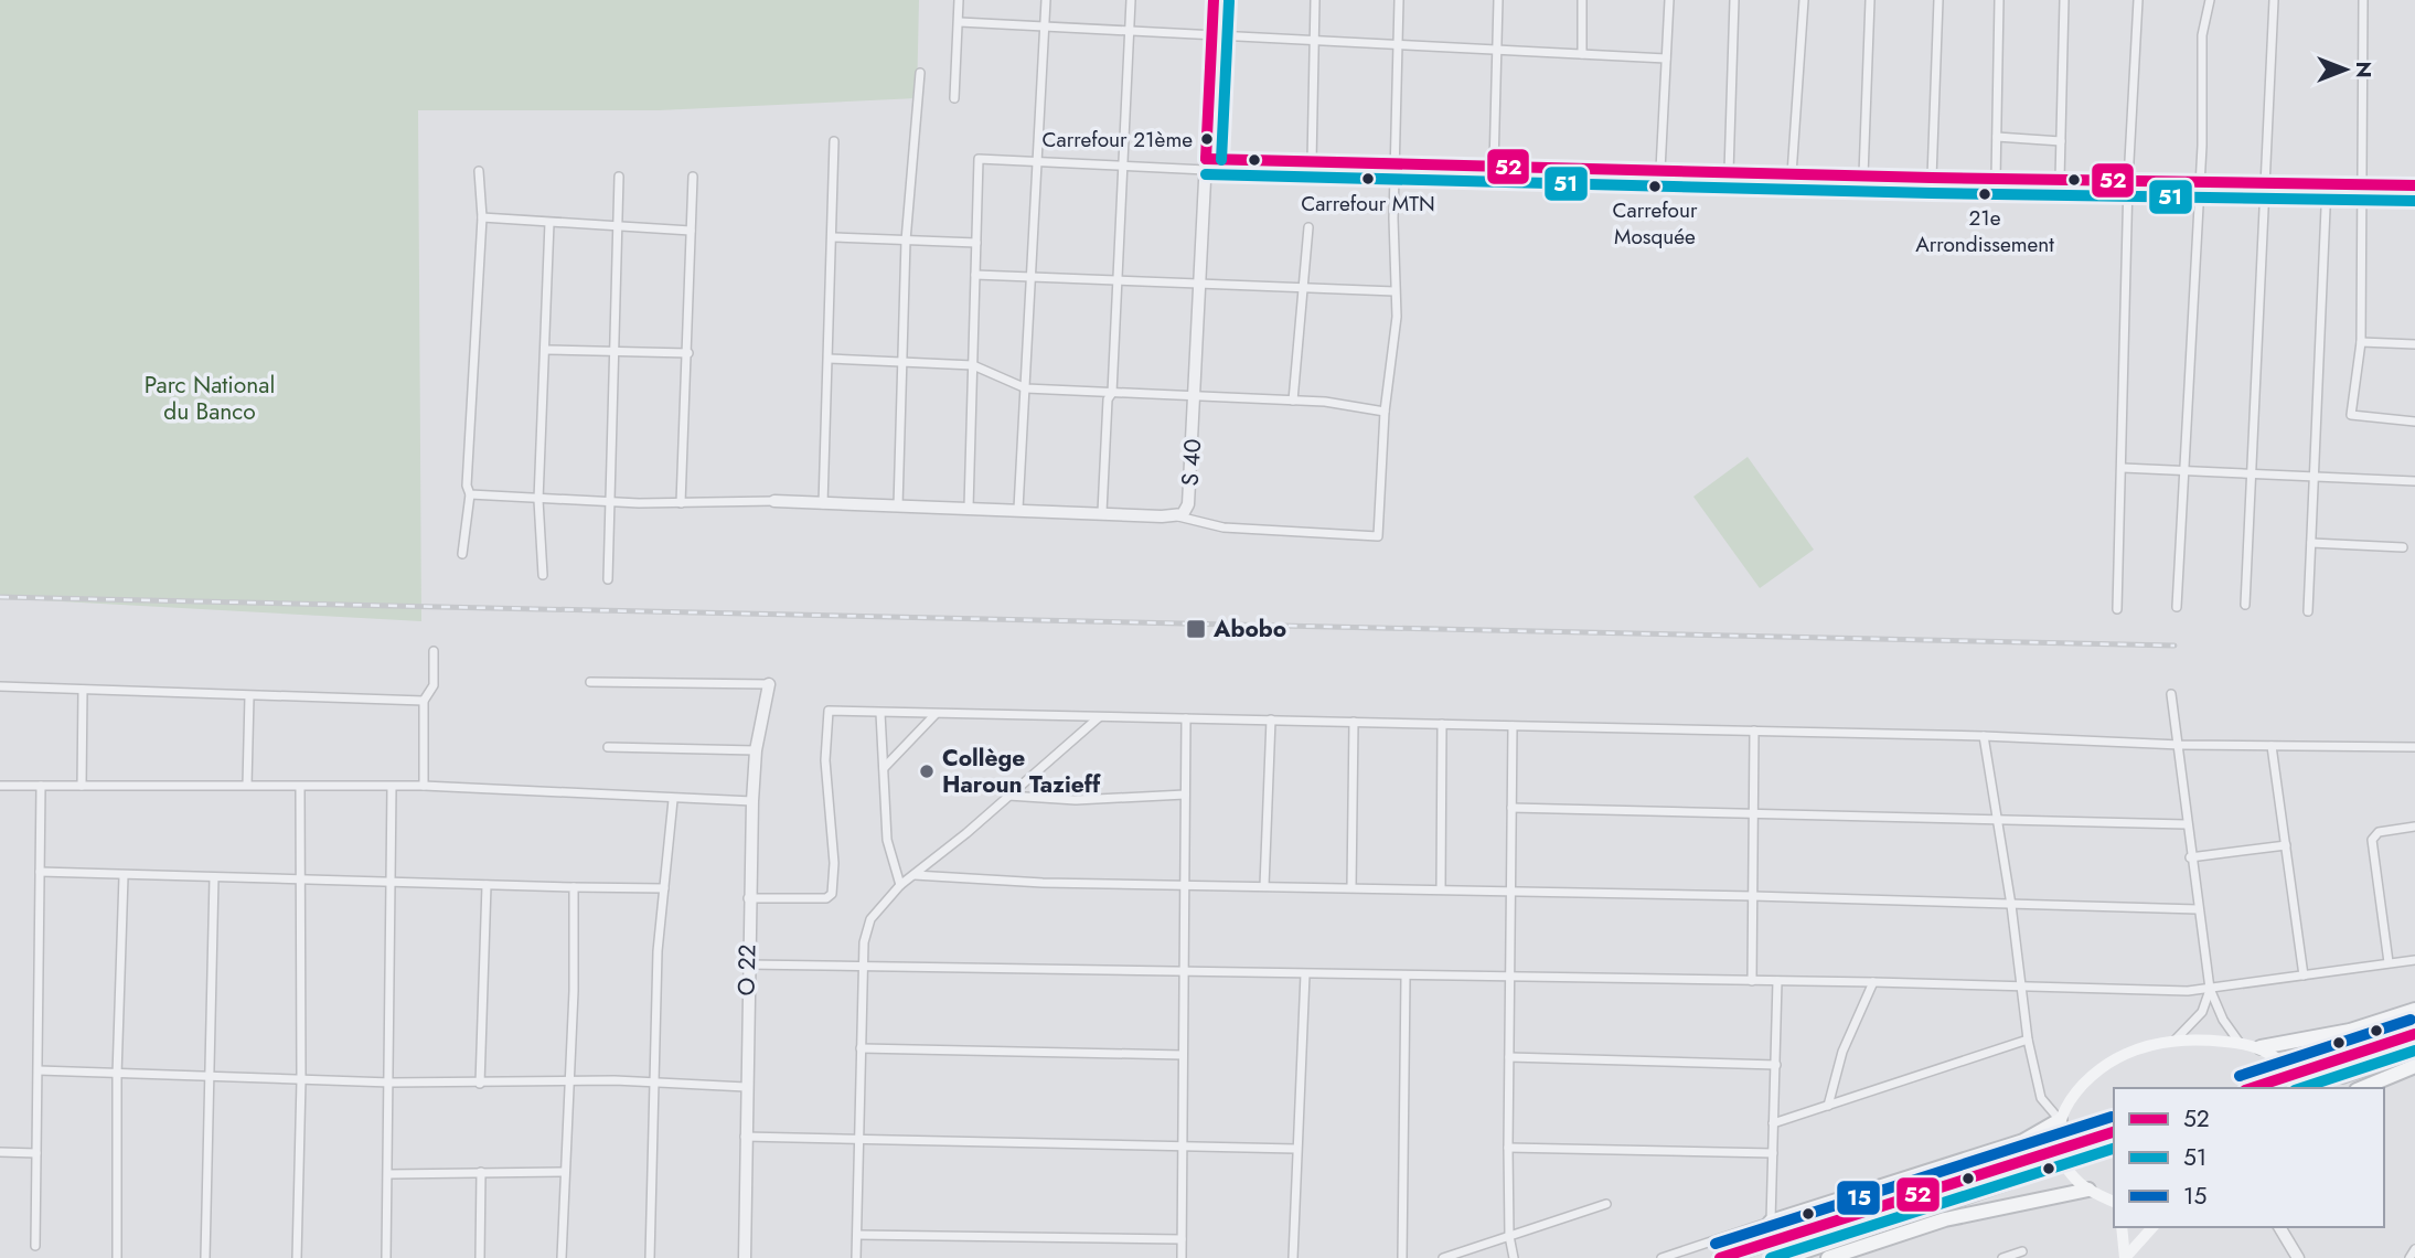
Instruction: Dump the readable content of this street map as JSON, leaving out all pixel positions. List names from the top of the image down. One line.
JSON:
{"streets":{"street":["S 40","O 22"]},"parks":["Parc National du Banco"],"places":{"other":["Carrefour 21ème","Carrefour MTN","Carrefour Mosquée","21e Arrondissement","Collège Haroun Tazieff"],"transit":["Abobo"]},"lines":["transit line 52","transit line 51","transit line 15"],"legend":["52","51","15"],"north":"right"}
